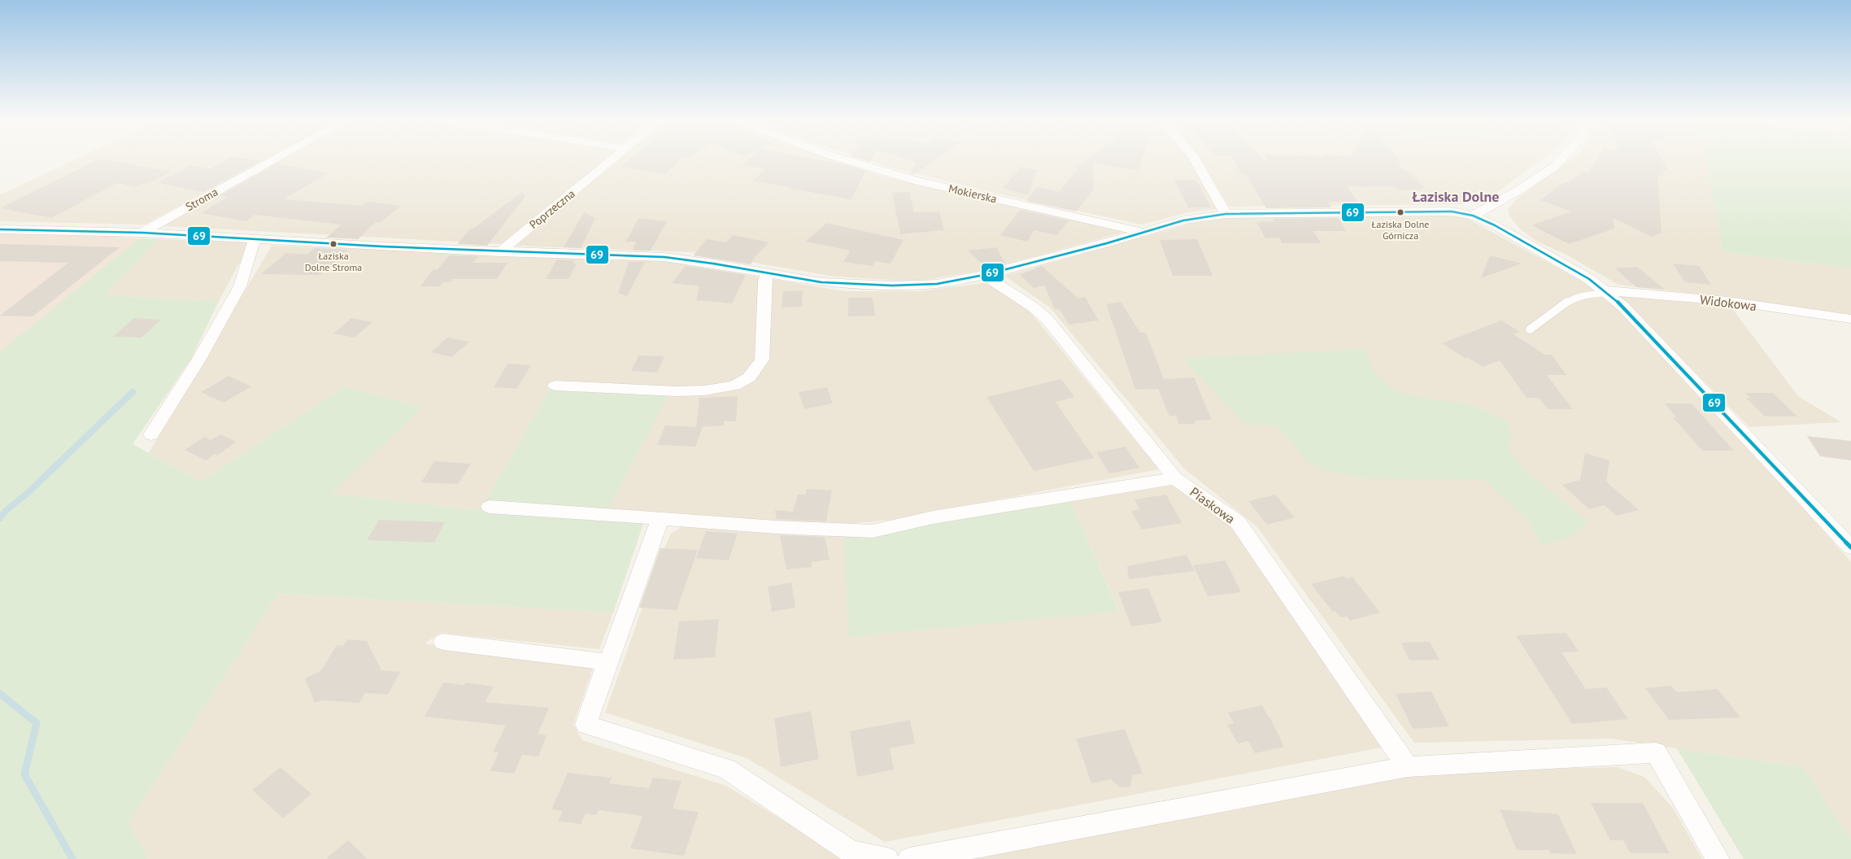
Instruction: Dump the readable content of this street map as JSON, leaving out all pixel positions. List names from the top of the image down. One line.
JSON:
{"streets":{"street":["Mokierska","Stroma","Poprzeczna","Widokowa","Piaskowa"]},"districts":["Łaziska Dolne"],"places":["Łaziska Dolne Górnicza","Łaziska Dolne Stroma"],"lines":["transit line 69"]}
